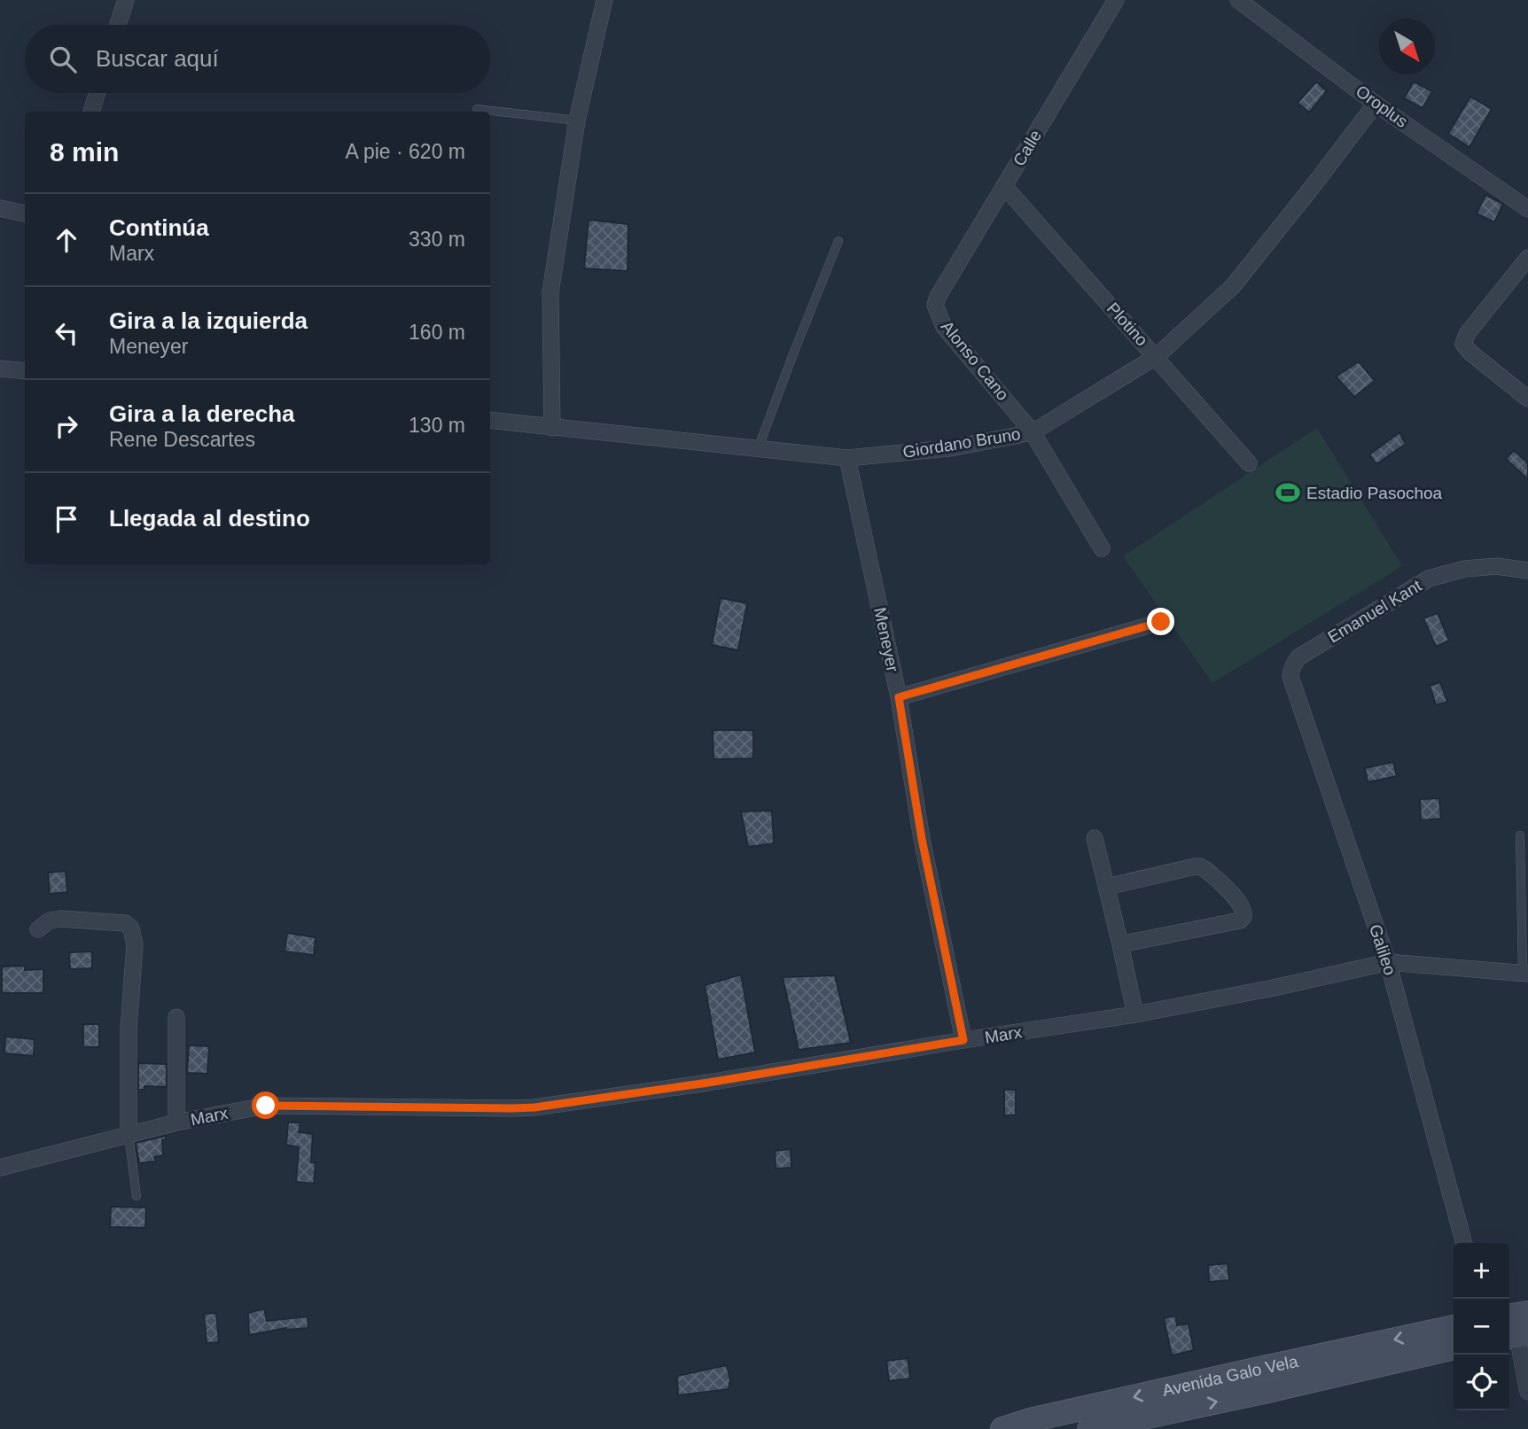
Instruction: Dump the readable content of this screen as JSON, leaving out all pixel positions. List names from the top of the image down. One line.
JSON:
{"streets":{"main road":["Avenida Galo Vela"],"street":["Oroplus","Calle","Plotino","Alonso Cano","Giordano Bruno","Emanuel Kant","Meneyer","Galileo","Marx"]},"crossings":[["Oroplus","Giordano Bruno"],["Calle","Plotino"],["Calle","Alonso Cano"],["Plotino","Giordano Bruno"],["Alonso Cano","Giordano Bruno"],["Giordano Bruno","Meneyer"],["Emanuel Kant","Galileo"],["Meneyer","Marx"],["Galileo","Marx"]],"places":{"sports":["Estadio Pasochoa"]},"north":"bottom right","page":{"search":"Buscar aquí","heading":["8 min","A pie · 620 m"],"list":[["Continúa","Marx","330 m"],["Gira a la izquierda","Meneyer","160 m"],["Gira a la derecha","Rene Descartes","130 m"],"Llegada al destino"],"map_buttons":["+","−"]}}
